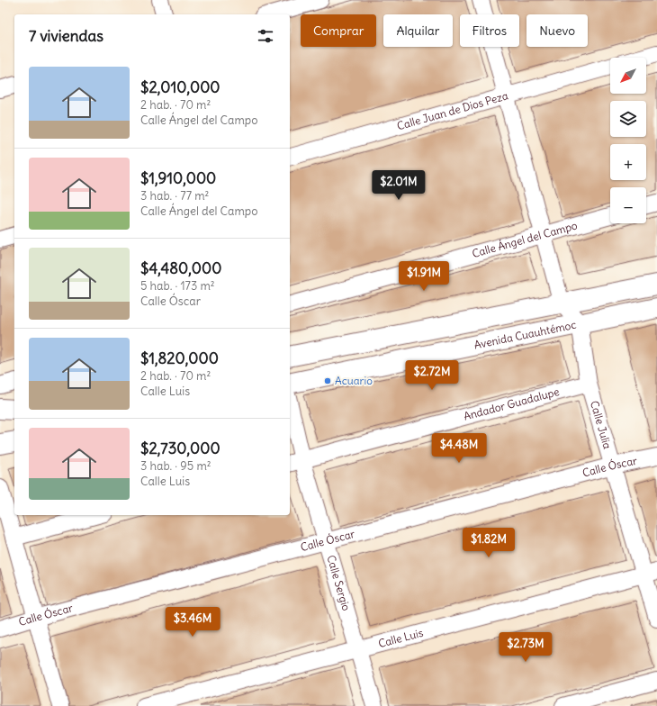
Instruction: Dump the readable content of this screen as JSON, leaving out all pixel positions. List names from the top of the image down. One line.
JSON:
{"streets":{"street":["Calle Juan de Dios Peza","Calle Ángel del Campo","Avenida Cuauhtémoc","Andador Guadalupe","Calle Julia","Calle Óscar","Calle Sergio","Calle Luis"]},"crossings":[["Avenida Cuauhtémoc","Calle Julia"],["Andador Guadalupe","Calle Julia"],["Andador Guadalupe","Calle Sergio"],["Calle Julia","Calle Óscar"],["Calle Julia","Calle Luis"],["Calle Óscar","Calle Sergio"],["Calle Sergio","Calle Luis"]],"places":["Acuario"],"north":"bottom left","page":{"chip":["Comprar","Alquilar","Filtros","Nuevo"],"heading":"7 viviendas","map_buttons":["+","−"],"list":[{"name":"$2,010,000","note":"2 hab. · 70 m² · Calle Ángel del Campo"},{"name":"$1,910,000","note":"3 hab. · 77 m² · Calle Ángel del Campo"},{"name":"$4,480,000","note":"5 hab. · 173 m² · Calle Óscar"},{"name":"$1,820,000","note":"2 hab. · 70 m² · Calle Luis"},{"name":"$2,730,000","note":"3 hab. · 95 m² · Calle Luis"}],"price":["$2.01M","$1.91M","$2.72M","$4.48M","$1.82M","$3.46M","$2.73M"]}}
